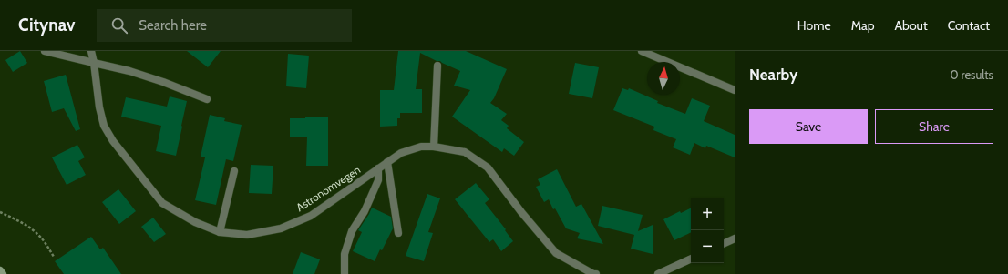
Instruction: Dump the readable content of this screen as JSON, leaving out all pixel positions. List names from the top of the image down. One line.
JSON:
{"streets":{"street":["Astronomvegen"]},"north":"top","page":{"header":"Citynav","search":"Search here","nav":["Home","Map","About","Contact"],"heading":["Nearby","0 results"],"buttons":["Save","Share"],"map_buttons":["+","−"]}}
